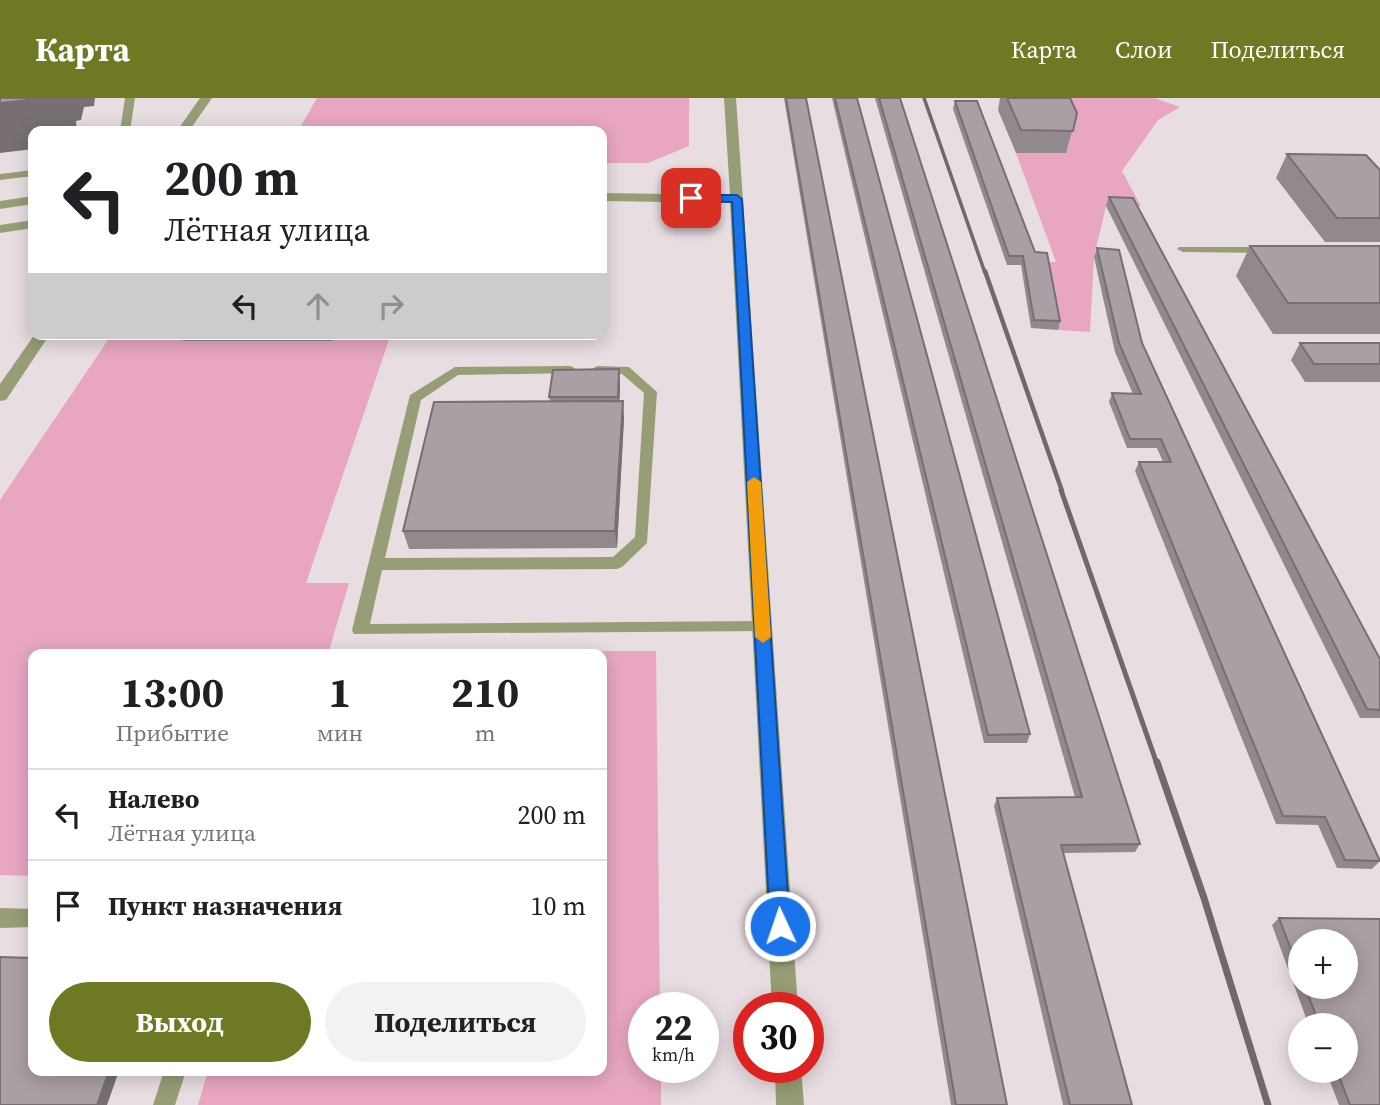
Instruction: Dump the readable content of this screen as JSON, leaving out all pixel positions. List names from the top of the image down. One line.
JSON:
{"page":{"header":"Карта","nav":["Карта","Слои","Поделиться"],"turn":["200 m","Лётная улица"],"eta":["13:00","Прибытие","1","мин","210","m"],"list":[{"name":"Налево","note":"Лётная улица","value":"200 m"},{"name":"Пункт назначения","value":"10 m"}],"map_buttons":["+","−"],"buttons":["Выход","Поделиться"],"speed":"22 km/h","limit":"30"}}
